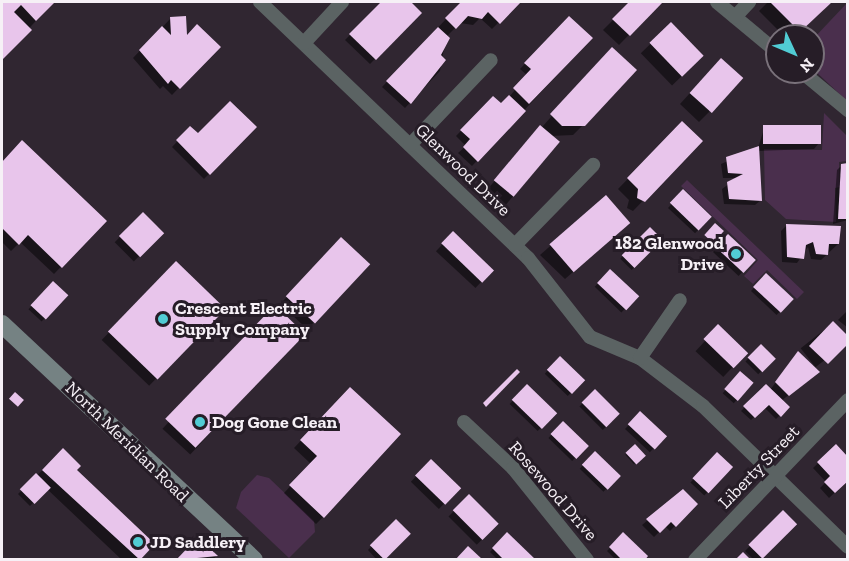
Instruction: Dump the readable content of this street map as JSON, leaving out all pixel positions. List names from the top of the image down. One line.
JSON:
{"streets":{"main road":["North Meridian Road"],"street":["Glenwood Drive","Liberty Street","Rosewood Drive"]},"crossings":[["Glenwood Drive","Liberty Street"]],"places":["182 Glenwood Drive","Crescent Electric Supply Company","Dog Gone Clean","JD Saddlery"],"north":"bottom right"}
